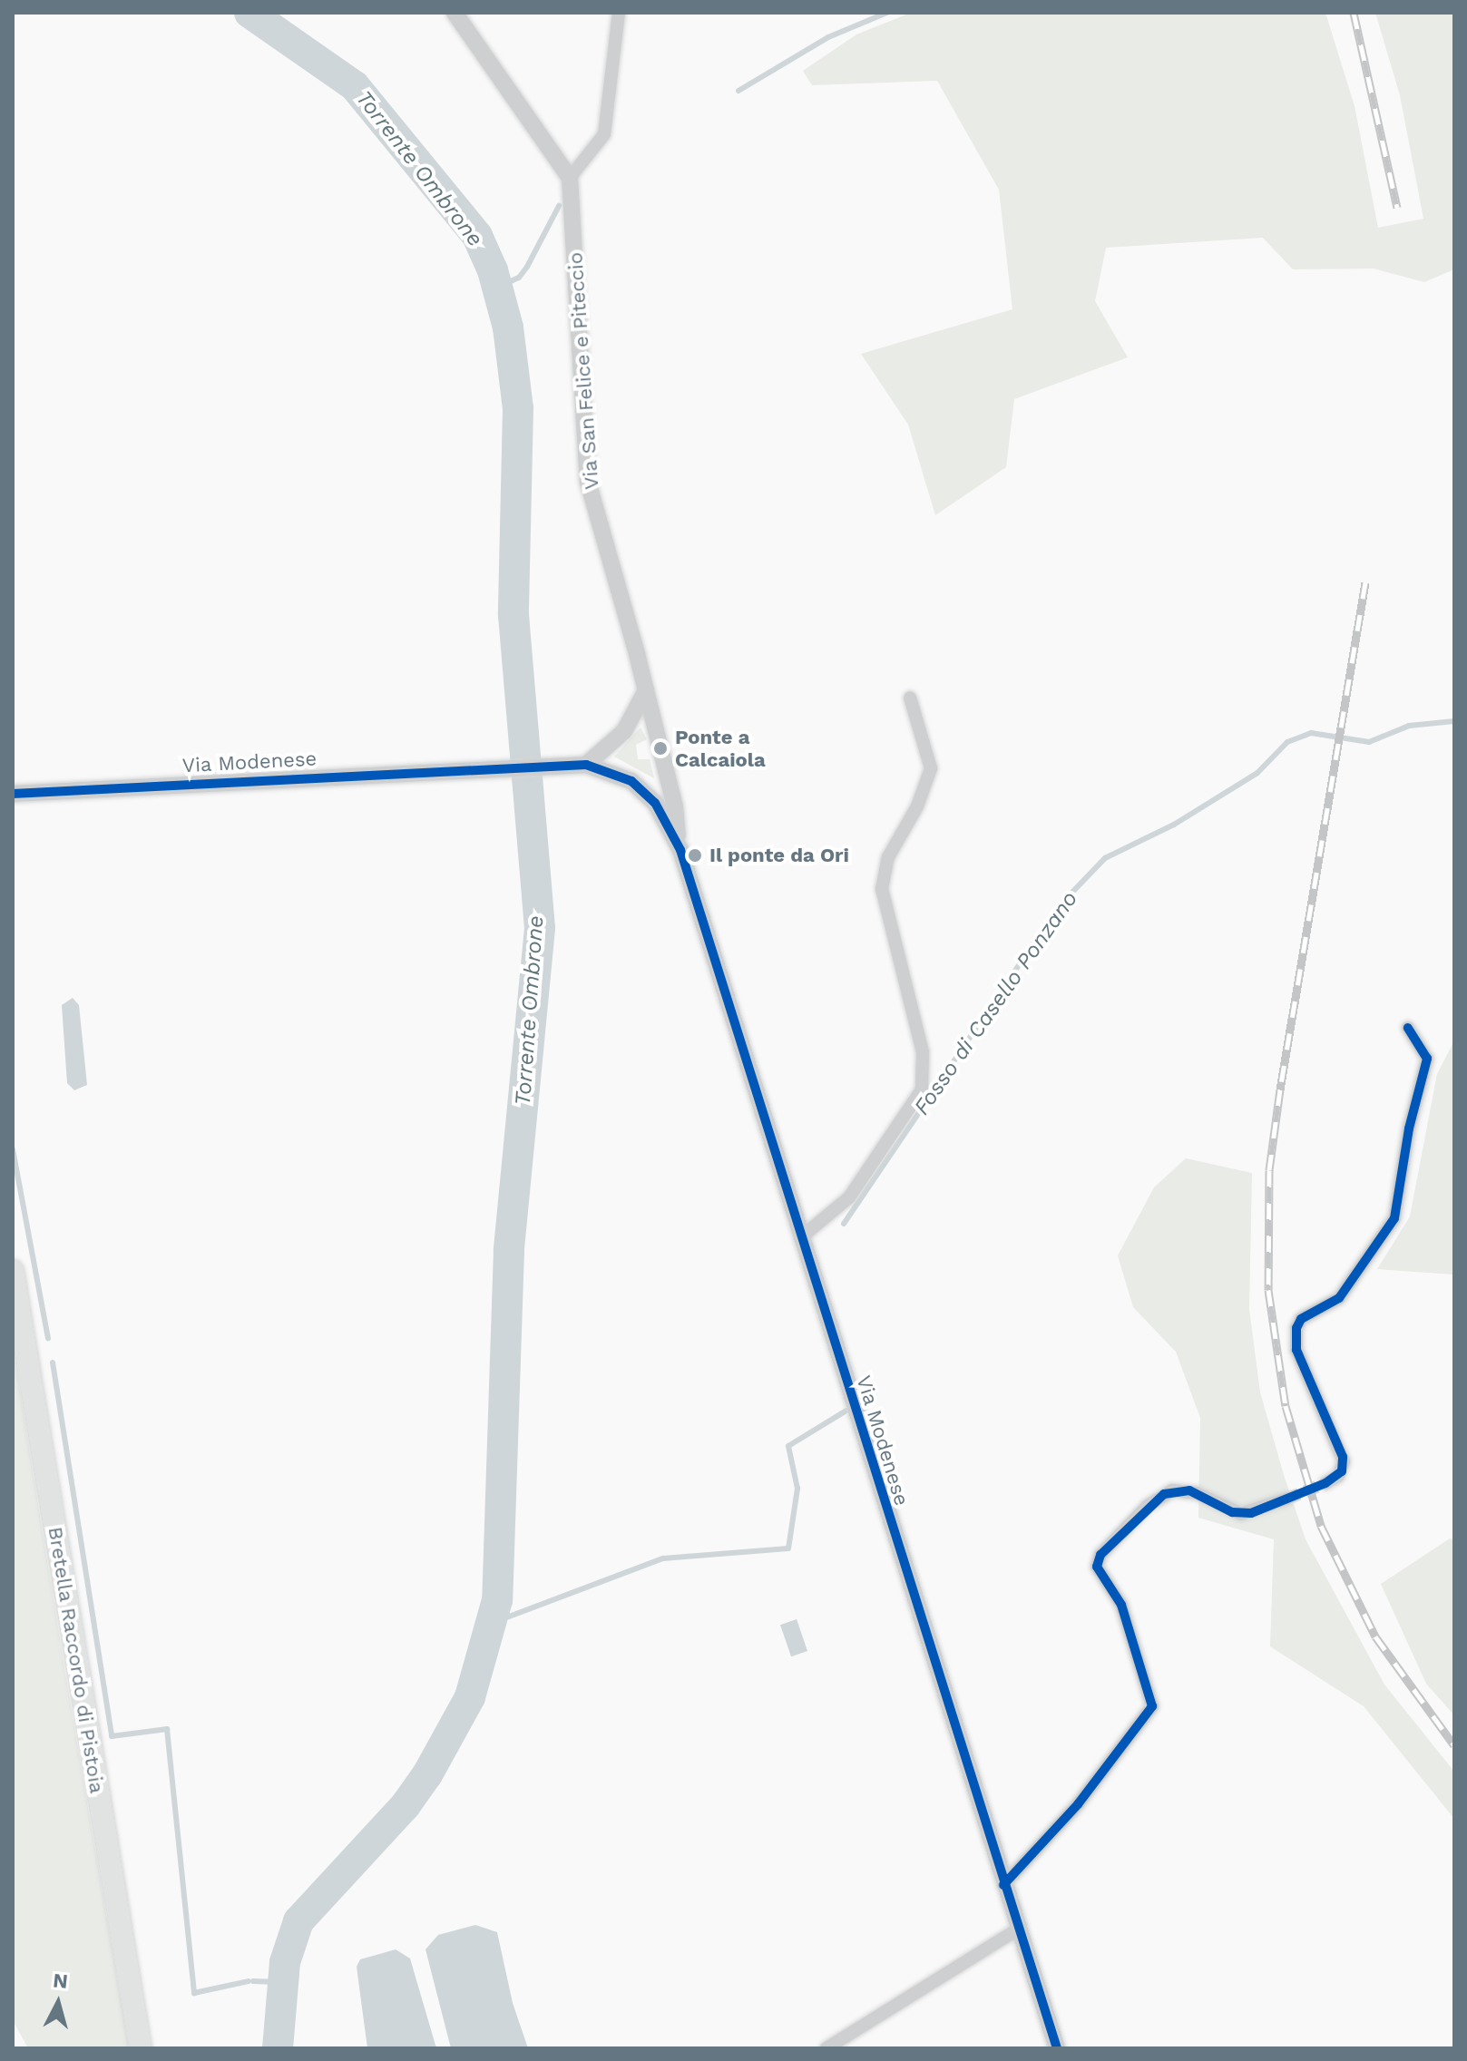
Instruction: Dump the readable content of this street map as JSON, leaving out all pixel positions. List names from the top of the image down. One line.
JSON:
{"streets":{"main road":["Bretella Raccordo di Pistoia"],"street":["Via San Felice e Piteccio","Via Modenese"]},"crossings":[["Via San Felice e Piteccio","Via Modenese"]],"water":["Torrente Ombrone","Fosso di Casello Ponzano"],"places":["Ponte a Calcaiola","Il ponte da Ori"],"north":"top"}
